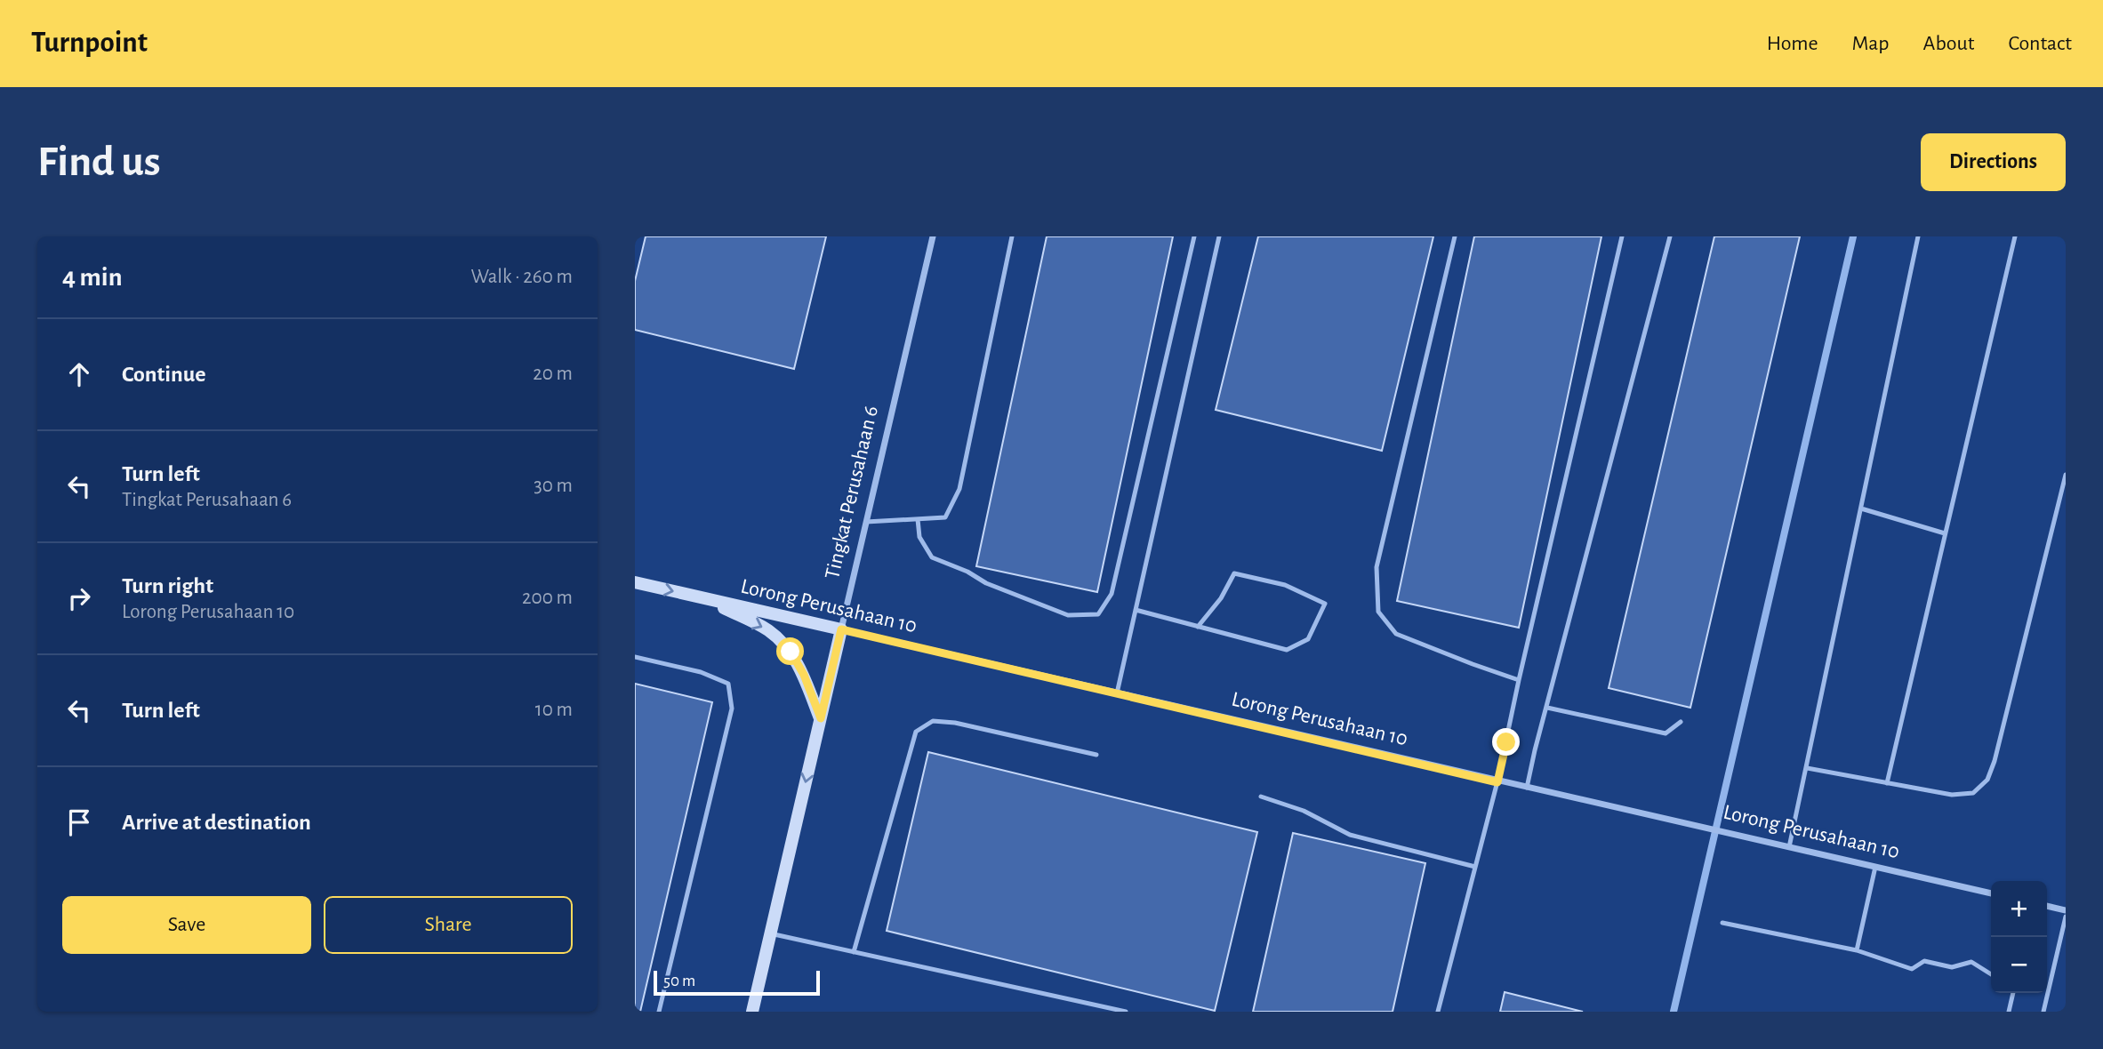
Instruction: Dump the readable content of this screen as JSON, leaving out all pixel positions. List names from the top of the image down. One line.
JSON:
{"streets":{"street":["Tingkat Perusahaan 6","Lorong Perusahaan 10"]},"crossings":[["Tingkat Perusahaan 6","Lorong Perusahaan 10"]],"scale_bar":"50 m","page":{"header":"Turnpoint","nav":["Home","Map","About","Contact"],"buttons":["Directions",["Save","Share"]],"title":"Find us","heading":["4 min","Walk · 260 m"],"list":[["Continue","20 m"],["Turn left","Tingkat Perusahaan 6","30 m"],["Turn right","Lorong Perusahaan 10","200 m"],["Turn left","10 m"],"Arrive at destination"],"map_buttons":["+","−"],"scale":"50 m"}}
